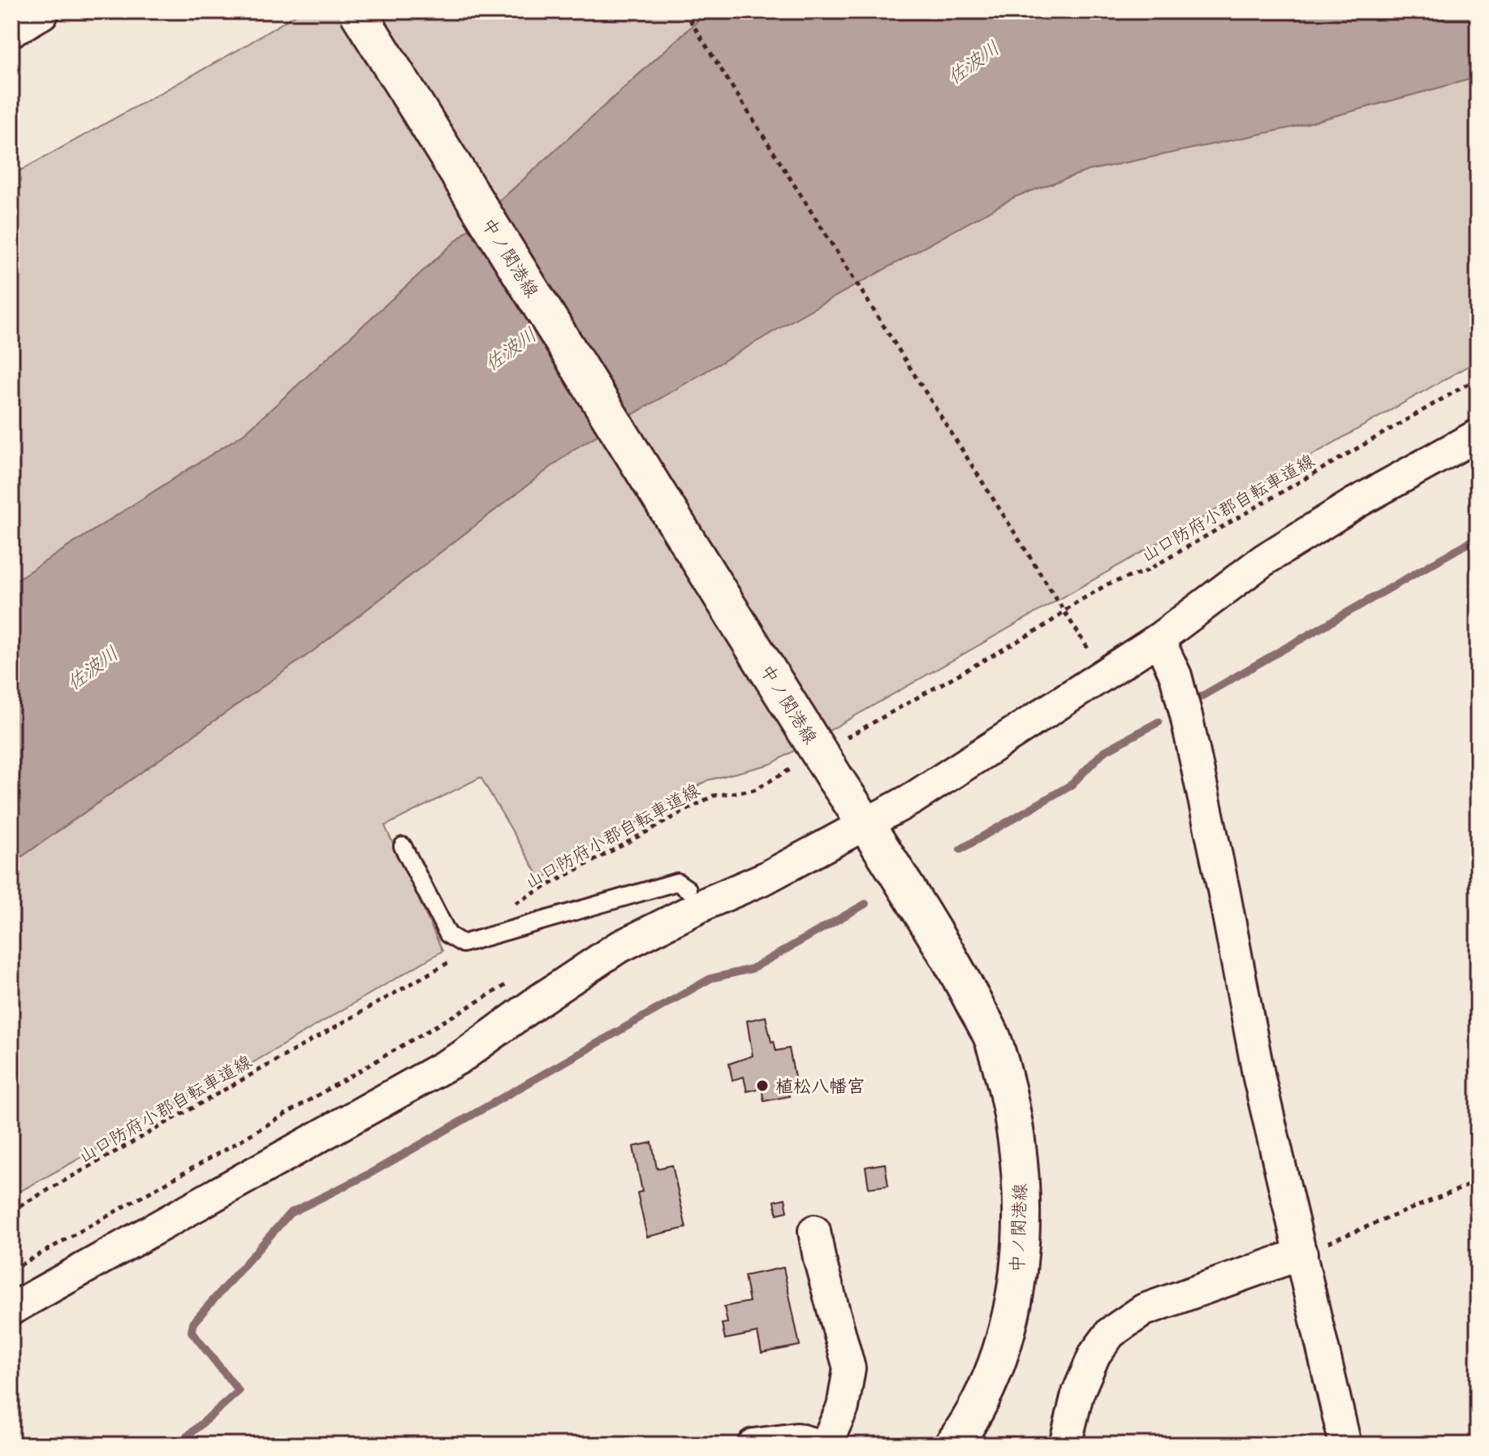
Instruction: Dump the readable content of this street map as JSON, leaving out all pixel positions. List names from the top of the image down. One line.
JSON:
{"streets":{"main road":["中ノ関港線"],"path":["山口防府小郡自転車道線"]},"water":["佐波川"],"places":["植松八幡宮"]}
